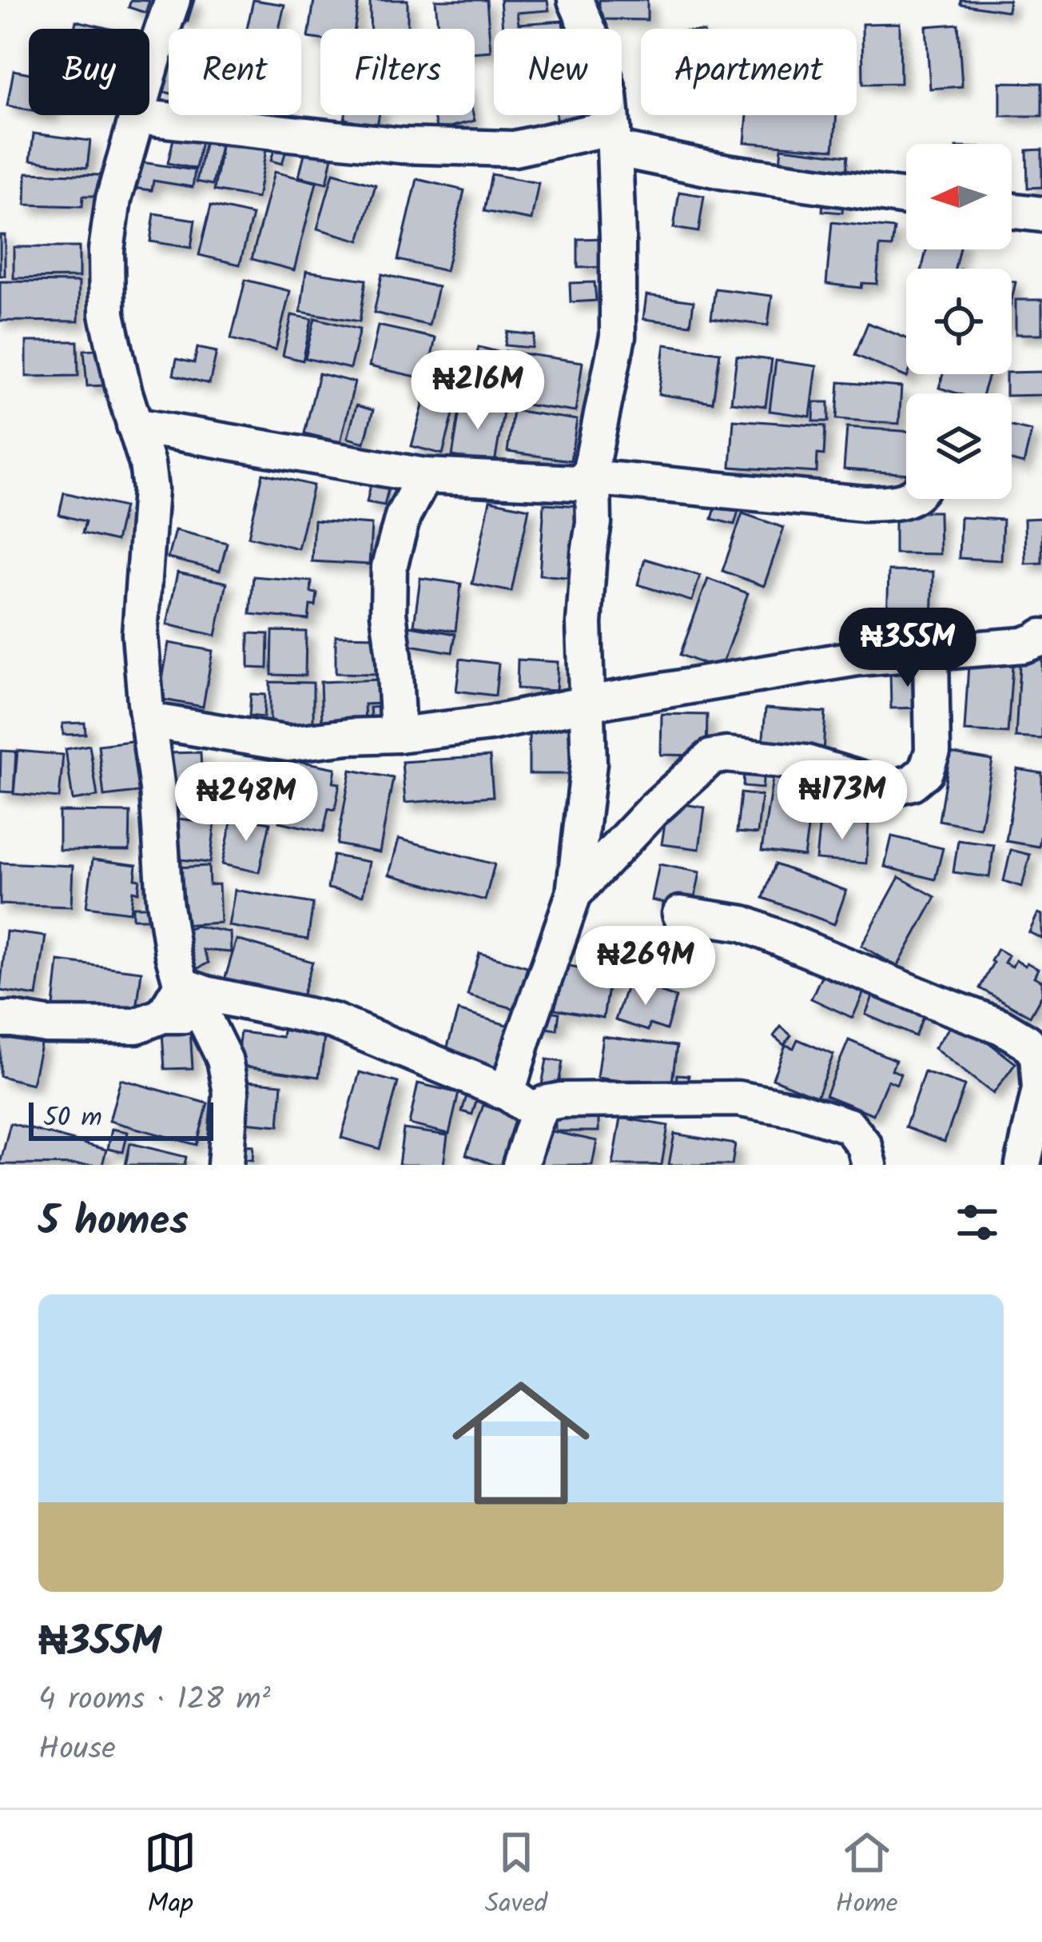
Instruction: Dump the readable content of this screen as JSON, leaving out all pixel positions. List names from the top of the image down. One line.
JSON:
{"scale_bar":"50 m","north":"left","page":{"chip":["Buy","Rent","Filters","New","Apartment"],"price":["₦216M","₦355M","₦173M","₦248M","₦269M"],"scale":"50 m","heading":"5 homes","list":[{"name":"₦355M","note":"4 rooms · 128 m² · House"}],"tabs":["Map","Saved","Home"]}}
